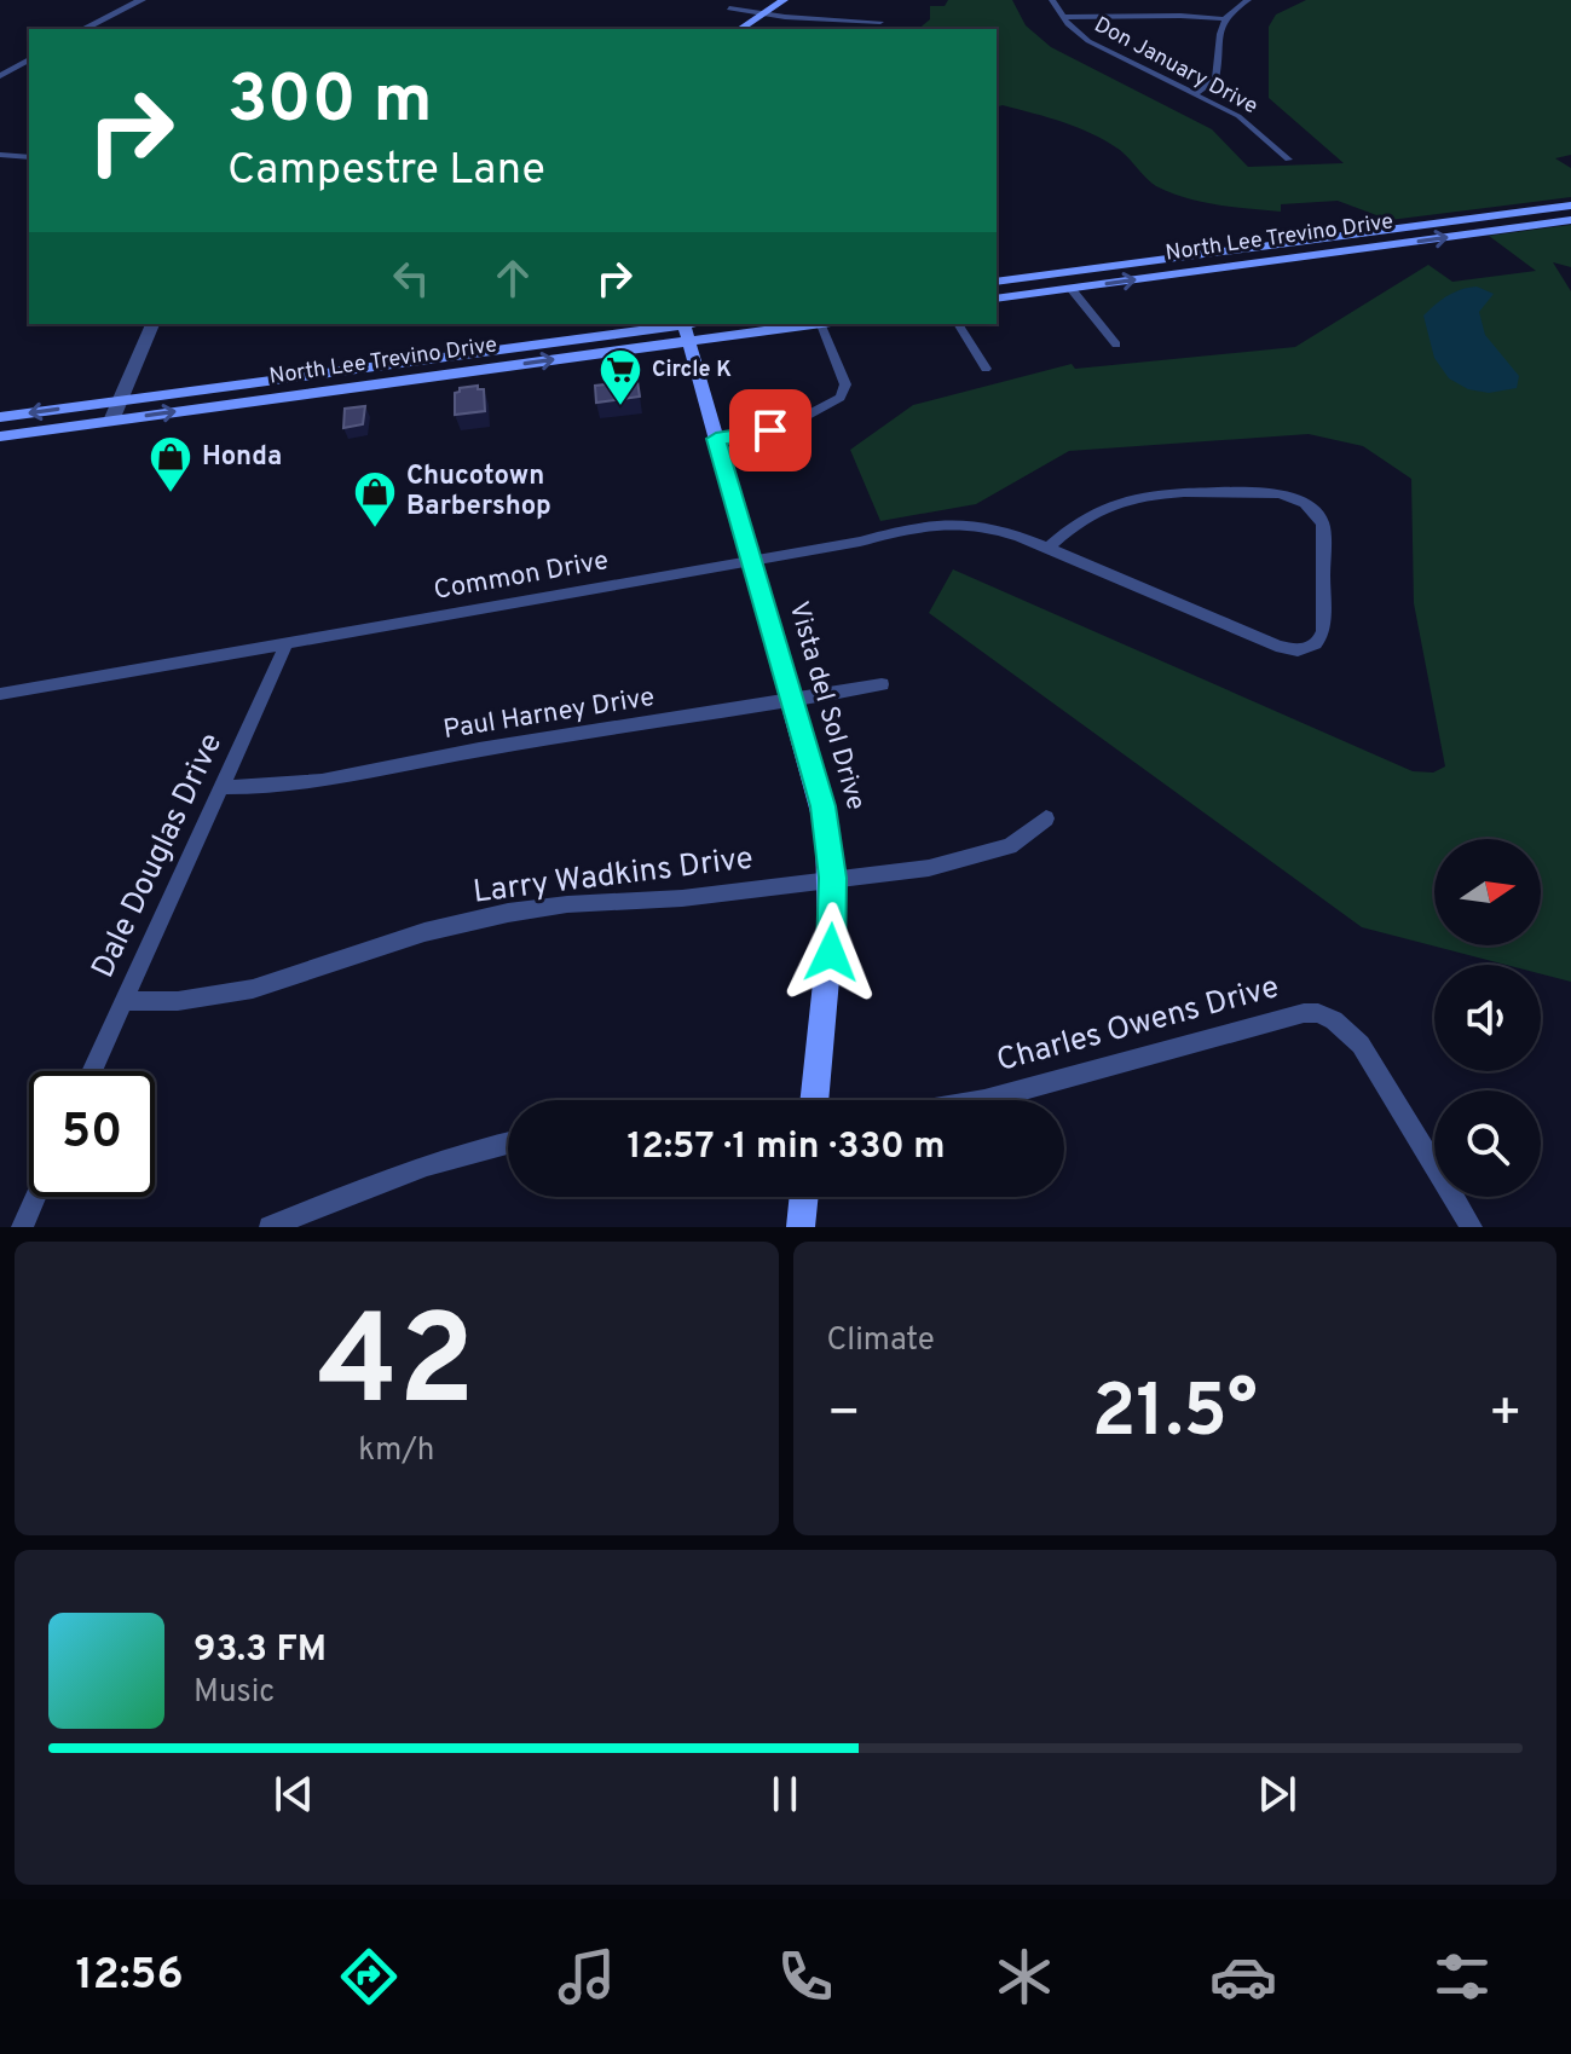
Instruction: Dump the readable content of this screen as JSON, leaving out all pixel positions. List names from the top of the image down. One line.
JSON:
{"streets":{"main road":["North Lee Trevino Drive","Vista del Sol Drive"],"street":["Don January Drive","Common Drive","Paul Harney Drive","Dale Douglas Drive","Larry Wadkins Drive","Charles Owens Drive"]},"crossings":[["North Lee Trevino Drive","Vista del Sol Drive"],["Common Drive","Vista del Sol Drive"],["Common Drive","Dale Douglas Drive"],["Vista del Sol Drive","Paul Harney Drive"],["Vista del Sol Drive","Larry Wadkins Drive"],["Paul Harney Drive","Dale Douglas Drive"],["Dale Douglas Drive","Larry Wadkins Drive"]],"places":{"supermarket":["Circle K"],"shop":["Honda","Chucotown Barbershop"]},"north":"right","page":{"turn":["300 m","Campestre Lane"],"limit":"50","trip":"12:57 · 1 min · 330 m","tile":[["42","km/h"],"Climate"],"heat":["−","21.5°","+"],"song":["93.3 FM","Music"],"tabs":"12:56"}}
